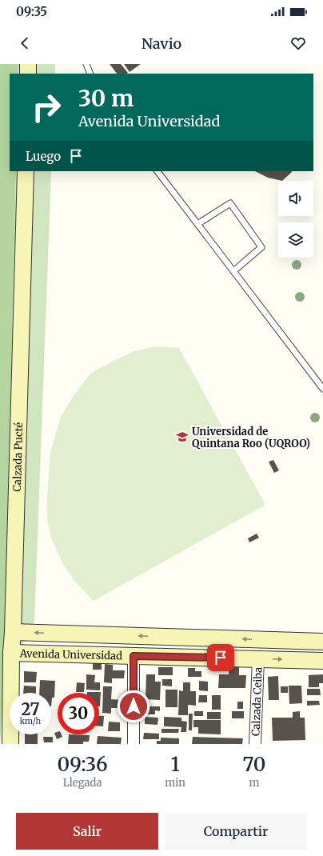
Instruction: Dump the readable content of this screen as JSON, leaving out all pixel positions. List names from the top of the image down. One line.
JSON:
{"streets":{"street":["Calzada Pucté","Avenida Universidad","Calzada Ceiba"]},"crossings":[["Calzada Pucté","Avenida Universidad"],["Avenida Universidad","Calzada Ceiba"]],"places":{"school or university":["Universidad de Quintana Roo (UQROO)"]},"page":{"status":"09:35","header":"Navio","turn":["30 m","Avenida Universidad"],"then":"Luego","speed":"27 km/h","limit":"30","eta":["09:36","Llegada","1","min","70","m"],"buttons":["Salir","Compartir"]}}
